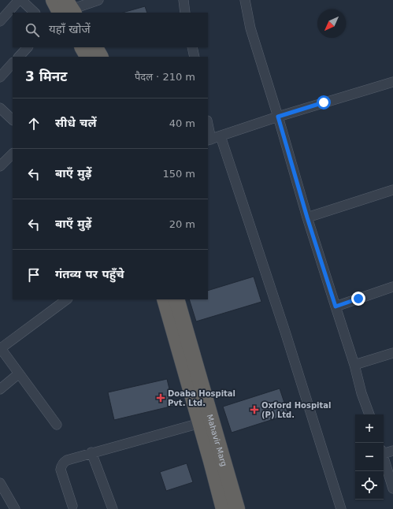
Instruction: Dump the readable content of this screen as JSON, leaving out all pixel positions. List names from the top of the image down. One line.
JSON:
{"streets":{"highway":["Mahavir Marg"]},"places":{"health":["Doaba Hospital Pvt. Ltd.","Oxford Hospital (P) Ltd."]},"north":"bottom left","page":{"search":"यहाँ खोजें","heading":["3 मिनट","पैदल · 210 m"],"list":[["सीधे चलें","40 m"],["बाएँ मुड़ें","150 m"],["बाएँ मुड़ें","20 m"],"गंतव्य पर पहुँचे"],"map_buttons":["+","−"]}}
